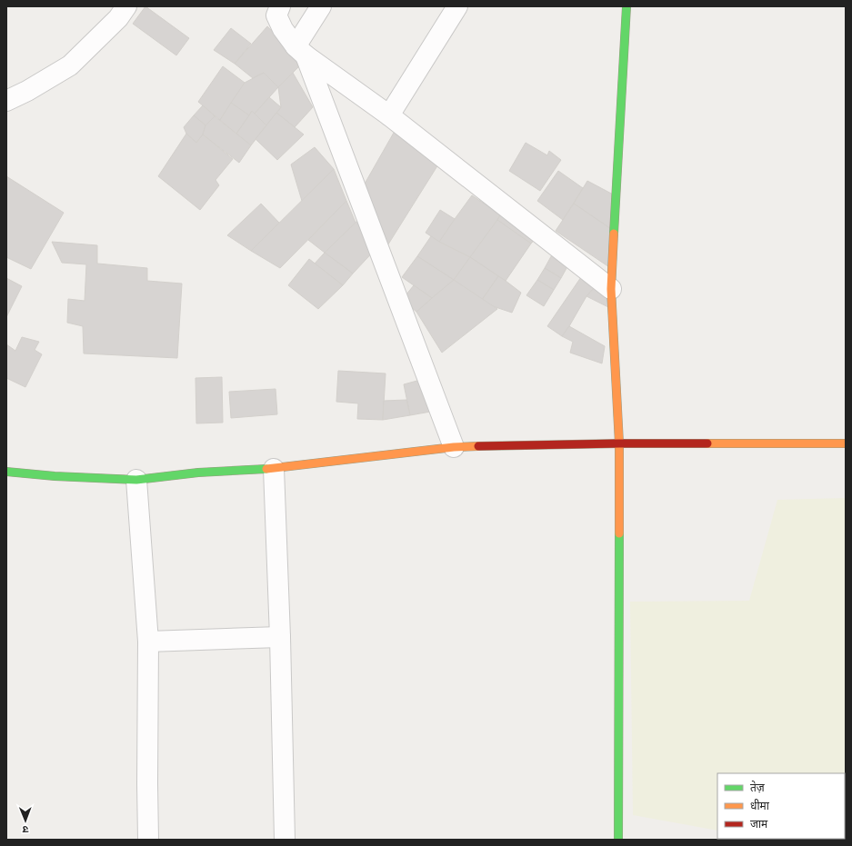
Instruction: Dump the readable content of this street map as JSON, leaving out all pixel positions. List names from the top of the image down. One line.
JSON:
{"legend":["तेज़","धीमा","जाम"],"north":"bottom"}
